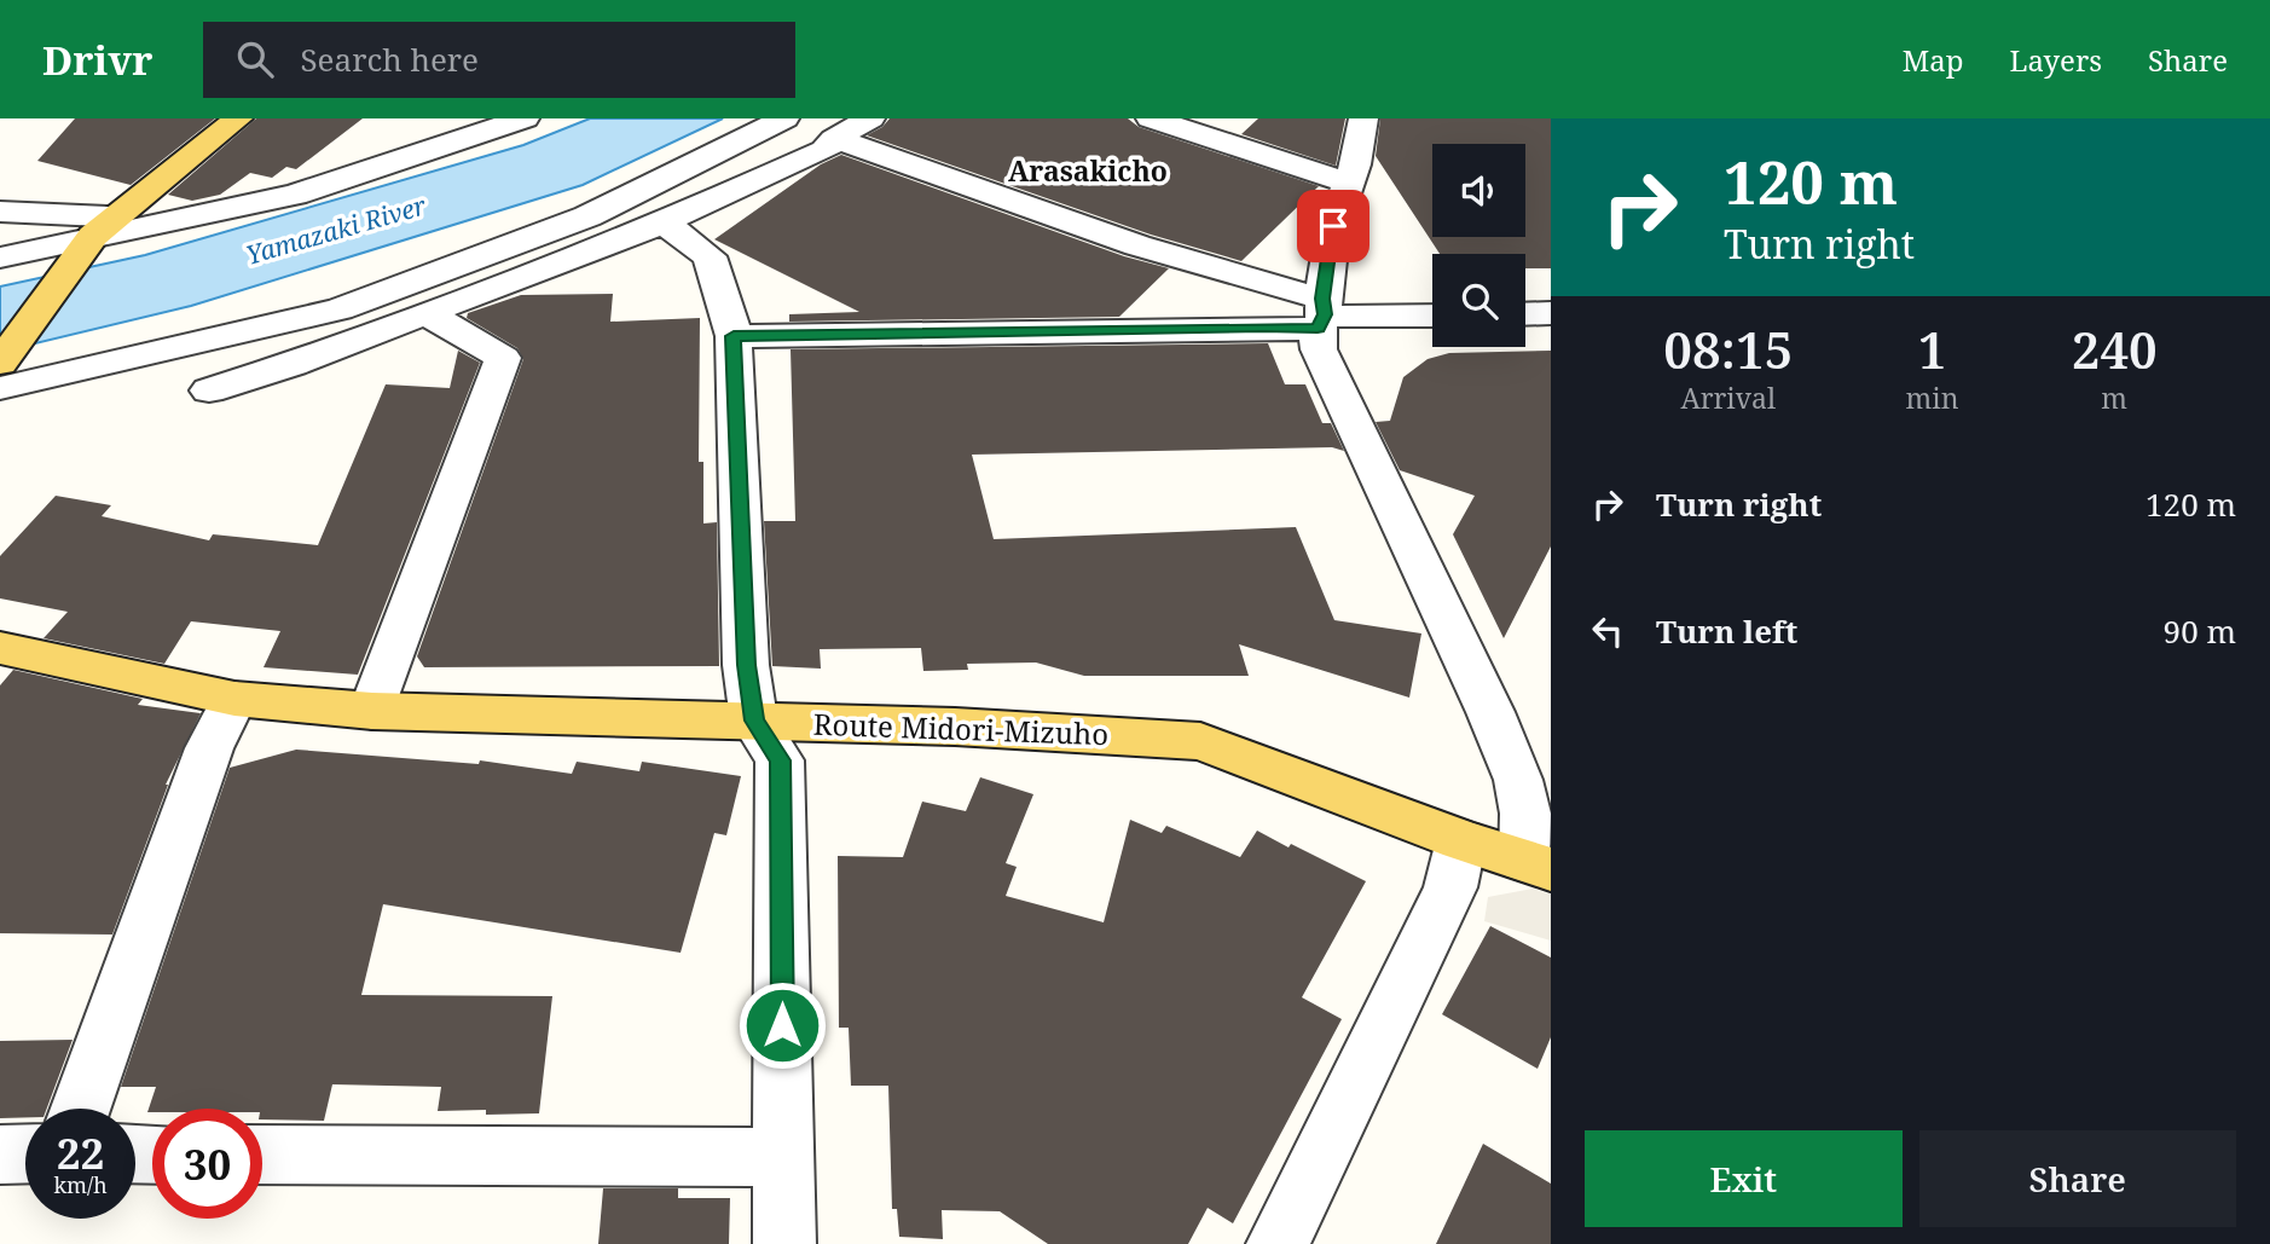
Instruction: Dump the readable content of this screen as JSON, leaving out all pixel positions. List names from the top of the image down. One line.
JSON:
{"streets":{"main road":["Route Midori-Mizuho"]},"districts":["Arasakicho"],"water":["Yamazaki River"],"page":{"header":"Drivr","search":"Search here","nav":["Map","Layers","Share"],"turn":["120 m","Turn right"],"eta":["08:15","Arrival","1","min","240","m"],"list":[{"name":"Turn right","value":"120 m"},{"name":"Turn left","value":"90 m"}],"speed":"22 km/h","limit":"30","buttons":["Exit","Share"]}}
